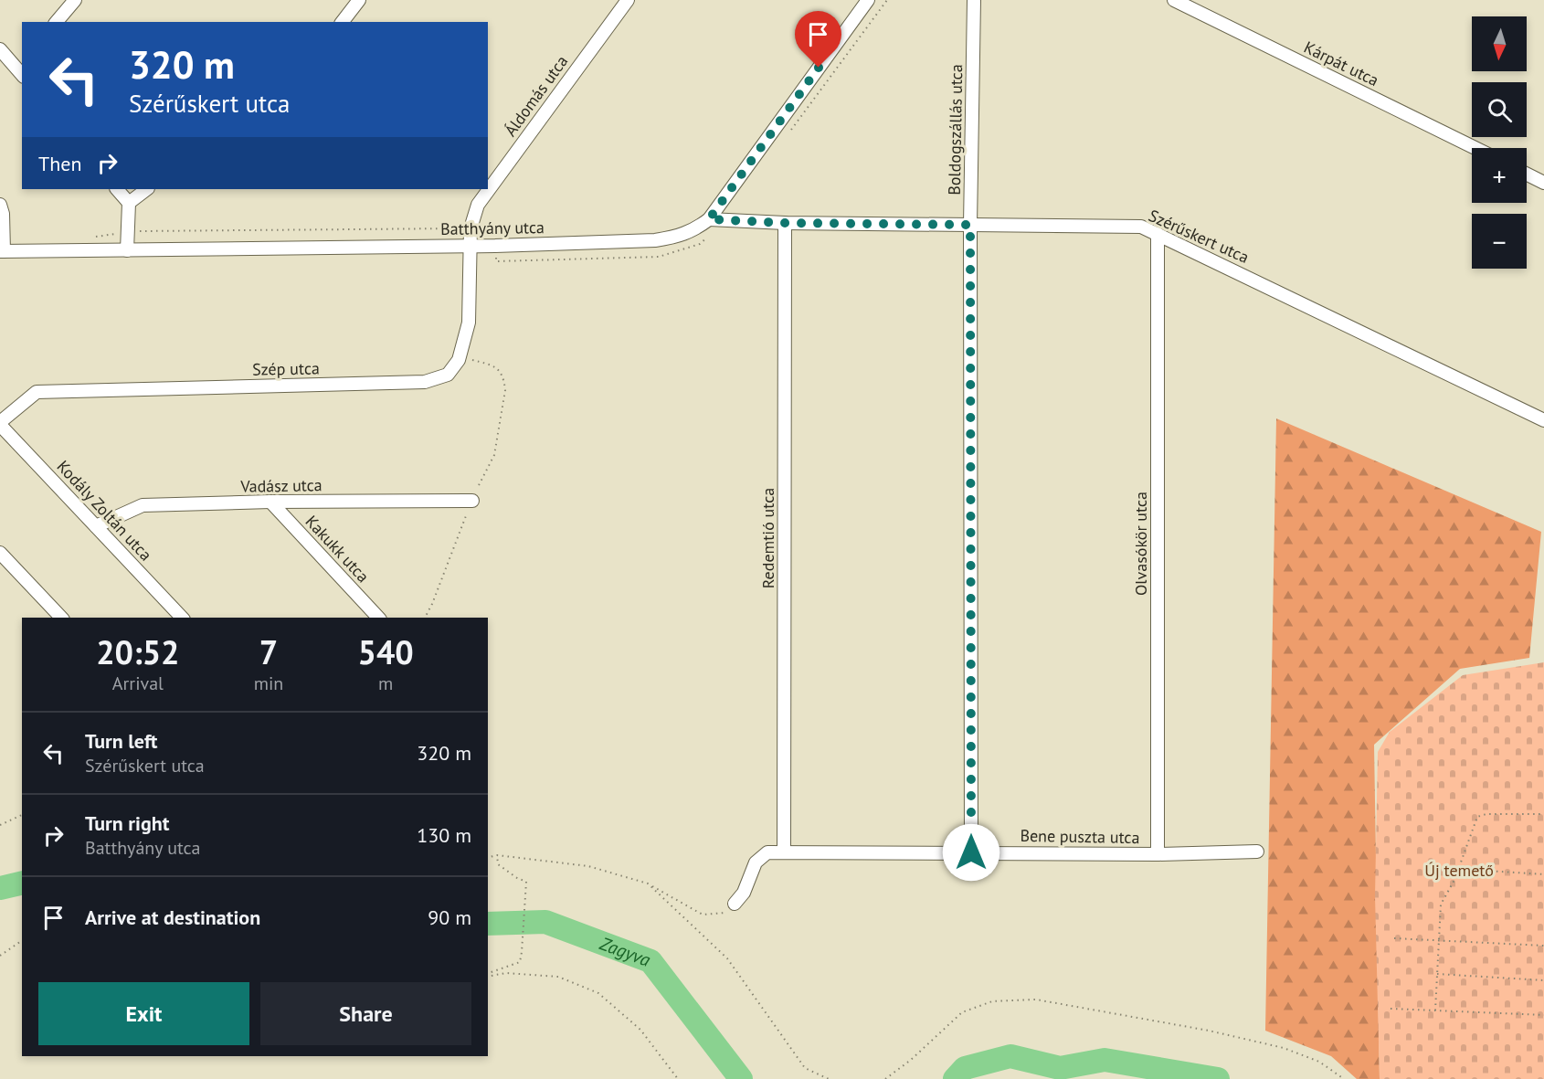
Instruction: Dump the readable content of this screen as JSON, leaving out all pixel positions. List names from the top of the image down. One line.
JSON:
{"streets":{"street":["Kárpát utca","Áldomás utca","Boldogszállás utca","Batthyány utca","Szérűskert utca","Szép utca","Vadász utca","Kodály Zoltán utca","Redemtió utca","Olvasókör utca","Kakukk utca","Bene puszta utca"]},"crossings":[["Áldomás utca","Batthyány utca"],["Áldomás utca","Szép utca"],["Boldogszállás utca","Szérűskert utca"],["Boldogszállás utca","Bene puszta utca"],["Batthyány utca","Szérűskert utca"],["Batthyány utca","Szép utca"],["Szérűskert utca","Redemtió utca"],["Szérűskert utca","Olvasókör utca"],["Szép utca","Kodály Zoltán utca"],["Vadász utca","Kodály Zoltán utca"],["Vadász utca","Kakukk utca"],["Redemtió utca","Bene puszta utca"],["Olvasókör utca","Bene puszta utca"]],"water":["Zagyva"],"parks":["Új temető"],"north":"bottom","page":{"map_buttons":["+","−"],"turn":["320 m","Szérűskert utca"],"then":"Then","eta":["20:52","Arrival","7","min","540","m"],"list":[{"name":"Turn left","note":"Szérűskert utca","value":"320 m"},{"name":"Turn right","note":"Batthyány utca","value":"130 m"},{"name":"Arrive at destination","value":"90 m"}],"buttons":["Exit","Share"]}}
